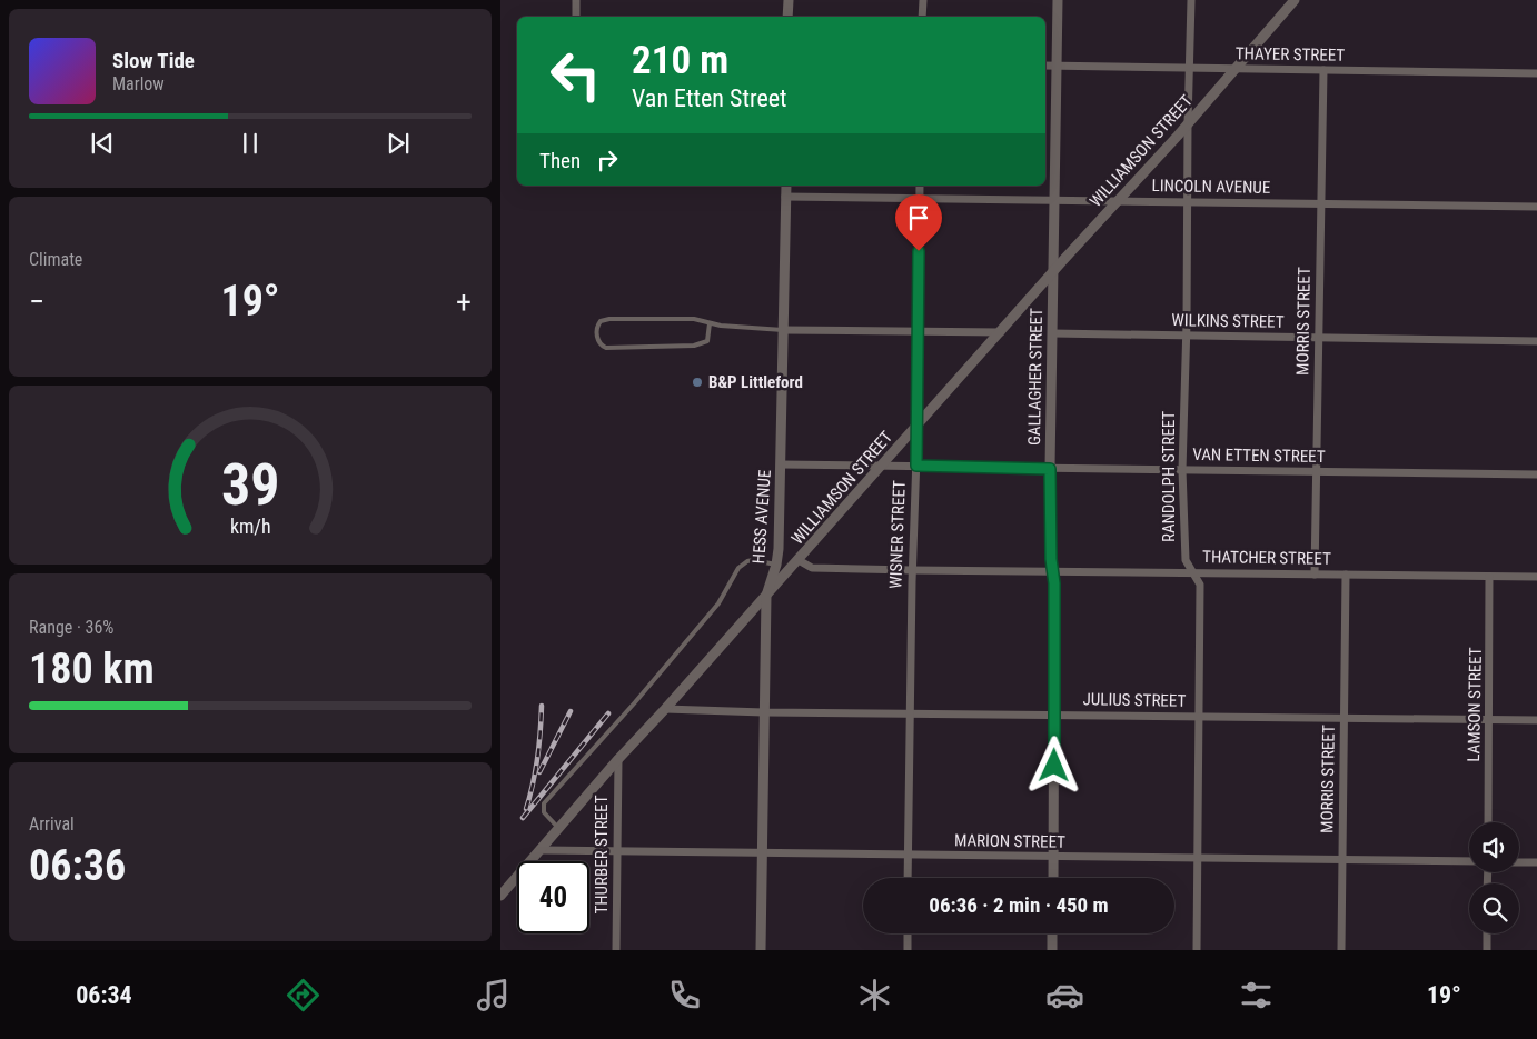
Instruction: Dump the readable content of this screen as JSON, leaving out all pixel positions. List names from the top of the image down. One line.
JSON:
{"streets":{"street":["THAYER STREET","WILLIAMSON STREET","LINCOLN AVENUE","WILKINS STREET","MORRIS STREET","GALLAGHER STREET","VAN ETTEN STREET","RANDOLPH STREET","HESS AVENUE","WISNER STREET","THATCHER STREET","JULIUS STREET","LAMSON STREET","MARION STREET","THURBER STREET"]},"crossings":[["THAYER STREET","WILLIAMSON STREET"],["THAYER STREET","MORRIS STREET"],["THAYER STREET","GALLAGHER STREET"],["THAYER STREET","RANDOLPH STREET"],["WILLIAMSON STREET","LINCOLN AVENUE"],["WILLIAMSON STREET","GALLAGHER STREET"],["WILLIAMSON STREET","VAN ETTEN STREET"],["WILLIAMSON STREET","RANDOLPH STREET"],["WILLIAMSON STREET","HESS AVENUE"],["WILLIAMSON STREET","WISNER STREET"],["WILLIAMSON STREET","THATCHER STREET"],["WILLIAMSON STREET","JULIUS STREET"],["WILLIAMSON STREET","MARION STREET"],["WILLIAMSON STREET","THURBER STREET"],["LINCOLN AVENUE","MORRIS STREET"],["LINCOLN AVENUE","GALLAGHER STREET"],["LINCOLN AVENUE","RANDOLPH STREET"],["LINCOLN AVENUE","HESS AVENUE"],["LINCOLN AVENUE","WISNER STREET"],["WILKINS STREET","MORRIS STREET"],["WILKINS STREET","GALLAGHER STREET"],["WILKINS STREET","RANDOLPH STREET"],["MORRIS STREET","VAN ETTEN STREET"],["MORRIS STREET","THATCHER STREET"],["MORRIS STREET","JULIUS STREET"],["MORRIS STREET","MARION STREET"],["GALLAGHER STREET","VAN ETTEN STREET"],["GALLAGHER STREET","THATCHER STREET"],["GALLAGHER STREET","JULIUS STREET"],["GALLAGHER STREET","MARION STREET"],["VAN ETTEN STREET","RANDOLPH STREET"],["VAN ETTEN STREET","HESS AVENUE"],["VAN ETTEN STREET","WISNER STREET"],["RANDOLPH STREET","THATCHER STREET"],["RANDOLPH STREET","JULIUS STREET"],["RANDOLPH STREET","MARION STREET"],["HESS AVENUE","JULIUS STREET"],["HESS AVENUE","MARION STREET"],["WISNER STREET","THATCHER STREET"],["WISNER STREET","JULIUS STREET"],["WISNER STREET","MARION STREET"],["THATCHER STREET","LAMSON STREET"],["JULIUS STREET","LAMSON STREET"],["MARION STREET","THURBER STREET"]],"places":["B&P Littleford"],"page":{"turn":["210 m","Van Etten Street"],"song":["Slow Tide","Marlow"],"then":"Then","tile":["Climate",["Range · 36%","180 km"],["Arrival","06:36"]],"heat":["−","19°","+"],"limit":"40","trip":"06:36 · 2 min · 450 m","tabs":["06:34","19°"],"gauge":["39","km/h"]}}
